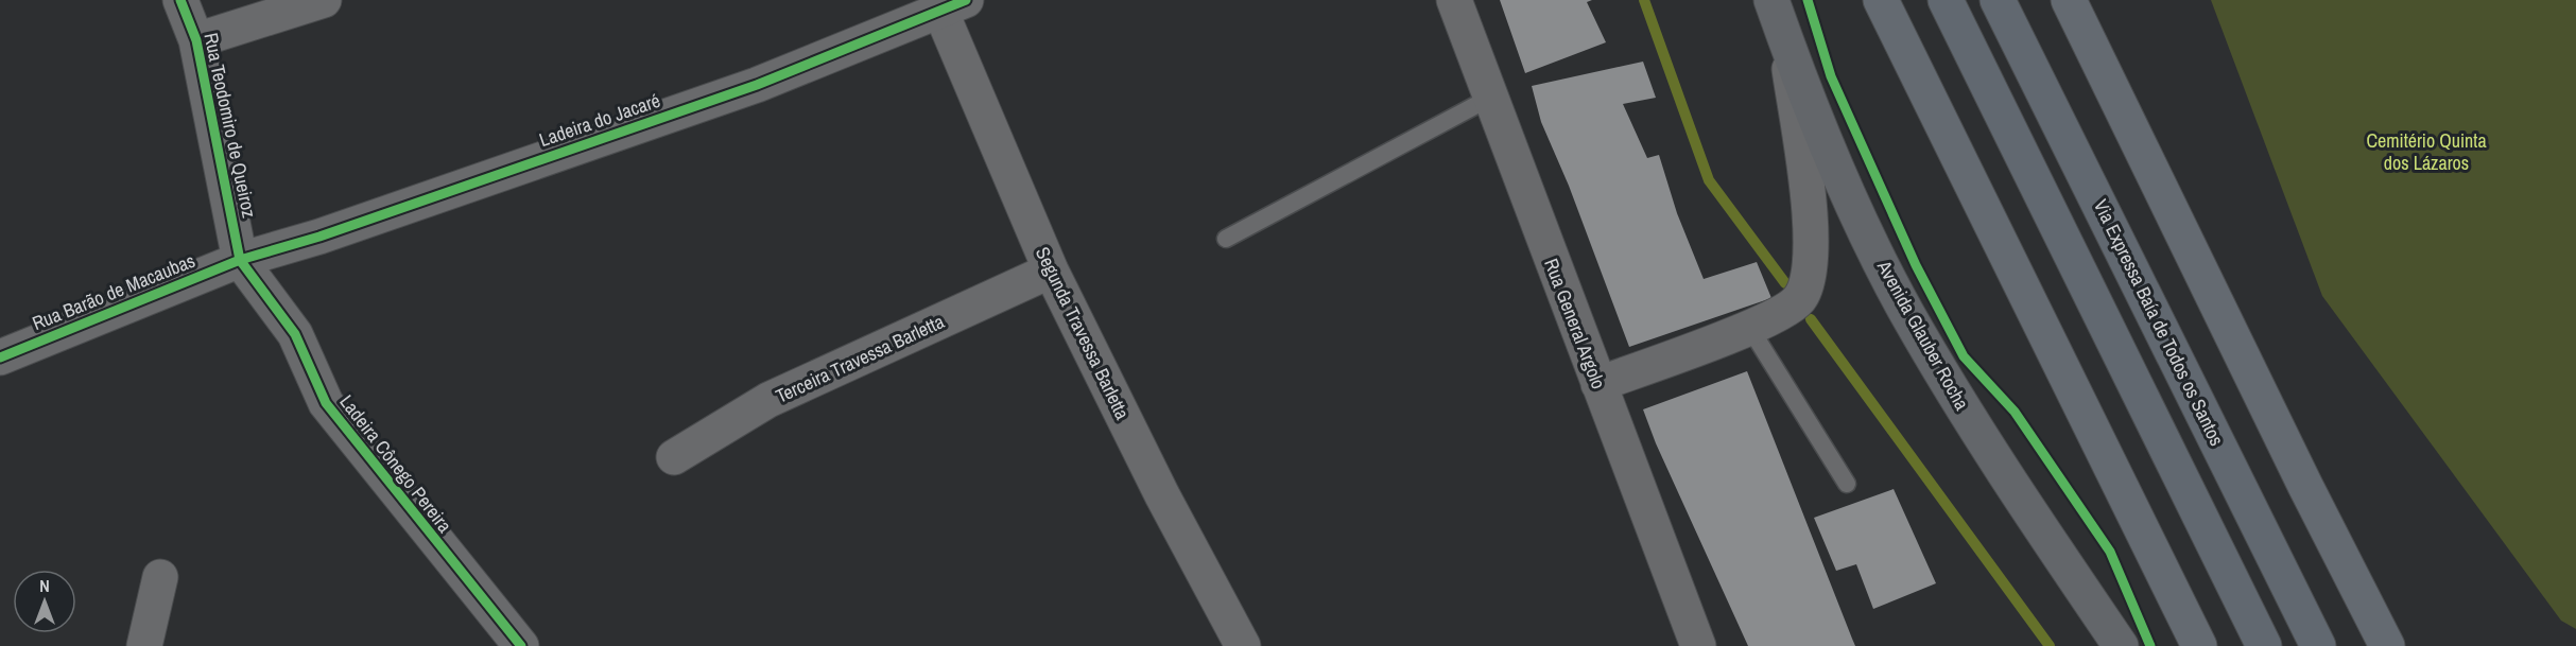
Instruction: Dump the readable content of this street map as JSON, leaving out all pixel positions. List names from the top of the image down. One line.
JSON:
{"streets":{"highway":["Via Expressa Baía de Todos os Santos"],"main road":["Avenida Glauber Rocha"],"street":["Ladeira do Jacaré","Rua Teodomiro de Queiroz","Rua Barão de Macaubas","Rua General Argolo","Segunda Travessa Barletta","Terceira Travessa Barletta","Ladeira Cônego Pereira"]},"crossings":[["Ladeira do Jacaré","Rua Teodomiro de Queiroz"],["Ladeira do Jacaré","Rua Barão de Macaubas"],["Ladeira do Jacaré","Segunda Travessa Barletta"],["Ladeira do Jacaré","Ladeira Cônego Pereira"],["Rua Teodomiro de Queiroz","Rua Barão de Macaubas"],["Rua Teodomiro de Queiroz","Ladeira Cônego Pereira"],["Rua Barão de Macaubas","Ladeira Cônego Pereira"],["Segunda Travessa Barletta","Terceira Travessa Barletta"]],"parks":["Cemitério Quinta dos Lázaros"],"north":"top"}
